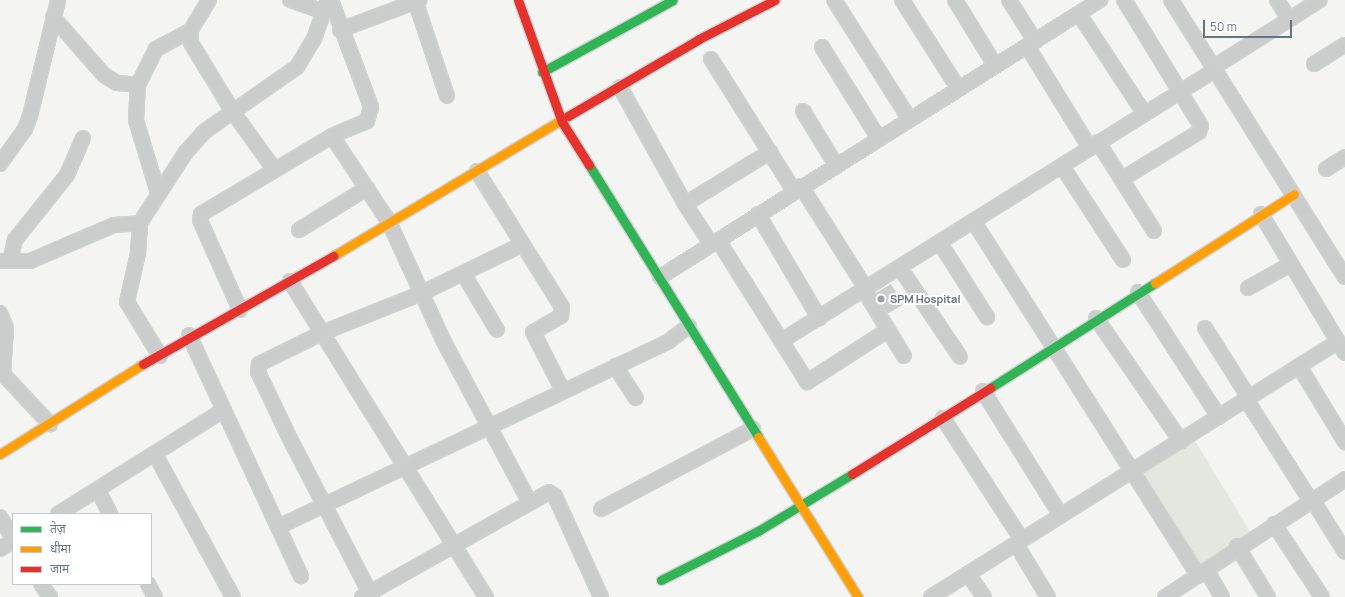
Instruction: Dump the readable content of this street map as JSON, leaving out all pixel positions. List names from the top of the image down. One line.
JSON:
{"places":["SPM Hospital"],"legend":["तेज़","धीमा","जाम"],"scale_bar":"50 m"}
